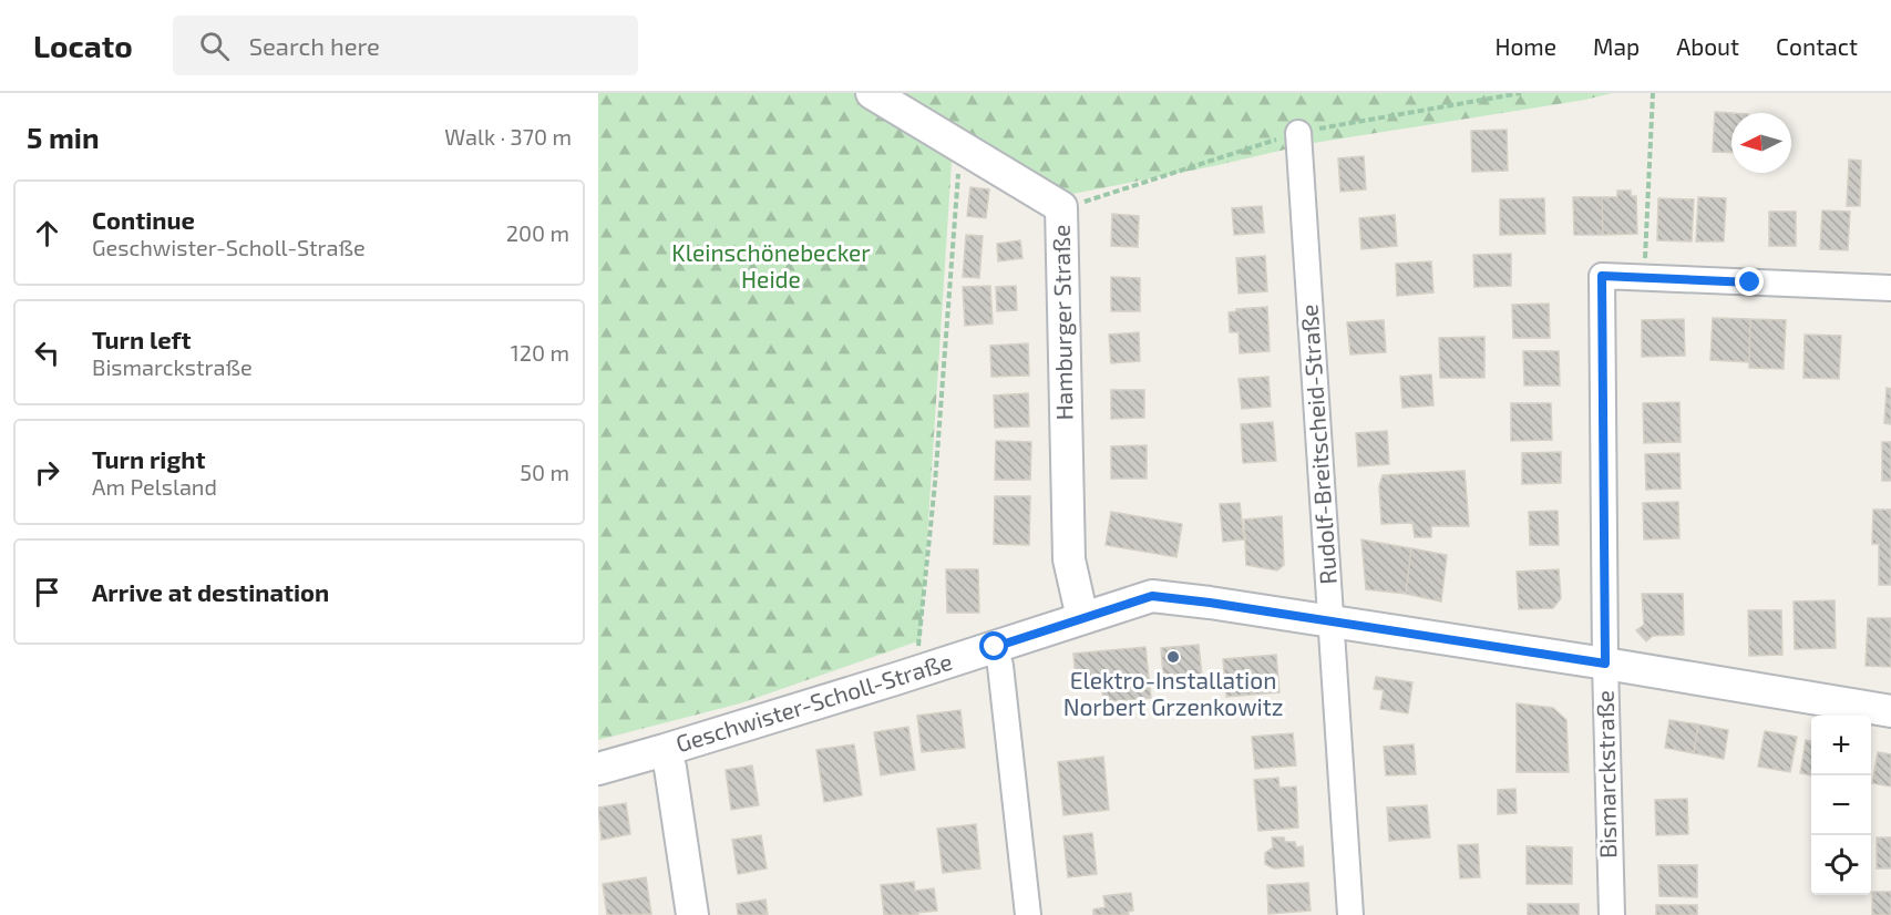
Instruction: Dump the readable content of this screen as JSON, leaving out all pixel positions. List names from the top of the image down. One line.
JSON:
{"streets":{"street":["Hamburger Straße","Rudolf-Breitscheid-Straße","Geschwister-Scholl-Straße","Bismarckstraße"]},"crossings":[["Hamburger Straße","Geschwister-Scholl-Straße"],["Rudolf-Breitscheid-Straße","Geschwister-Scholl-Straße"],["Geschwister-Scholl-Straße","Bismarckstraße"]],"parks":["Kleinschönebecker Heide"],"places":["Elektro-Installation Norbert Grzenkowitz"],"north":"left","page":{"header":"Locato","search":"Search here","nav":["Home","Map","About","Contact"],"heading":["5 min","Walk · 370 m"],"list":[["Continue","Geschwister-Scholl-Straße","200 m"],["Turn left","Bismarckstraße","120 m"],["Turn right","Am Pelsland","50 m"],"Arrive at destination"],"map_buttons":["+","−"]}}
